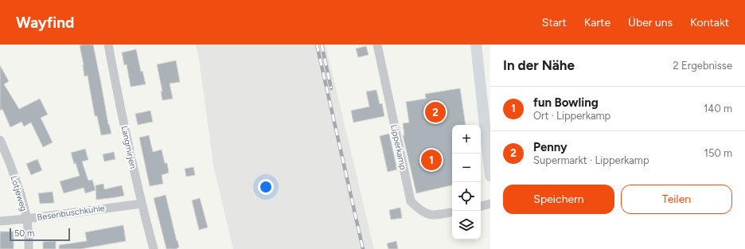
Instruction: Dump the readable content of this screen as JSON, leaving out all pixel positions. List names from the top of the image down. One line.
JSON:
{"streets":{"street":["Langmirjen","Lipperkamp","Lotjeweg","Besenbuschkuhle"]},"crossings":[["Langmirjen","Besenbuschkuhle"],["Lotjeweg","Besenbuschkuhle"]],"scale_bar":"50 m","page":{"header":"Wayfind","nav":["Start","Karte","Über uns","Kontakt"],"heading":["In der Nähe","2 Ergebnisse"],"list":[{"mark":"1","name":"fun Bowling","note":"Ort · Lipperkamp","value":"140 m"},{"mark":"2","name":"Penny","note":"Supermarkt · Lipperkamp","value":"150 m"}],"pins":["2","1"],"map_buttons":["+","−"],"buttons":["Speichern","Teilen"],"scale":"50 m"}}
